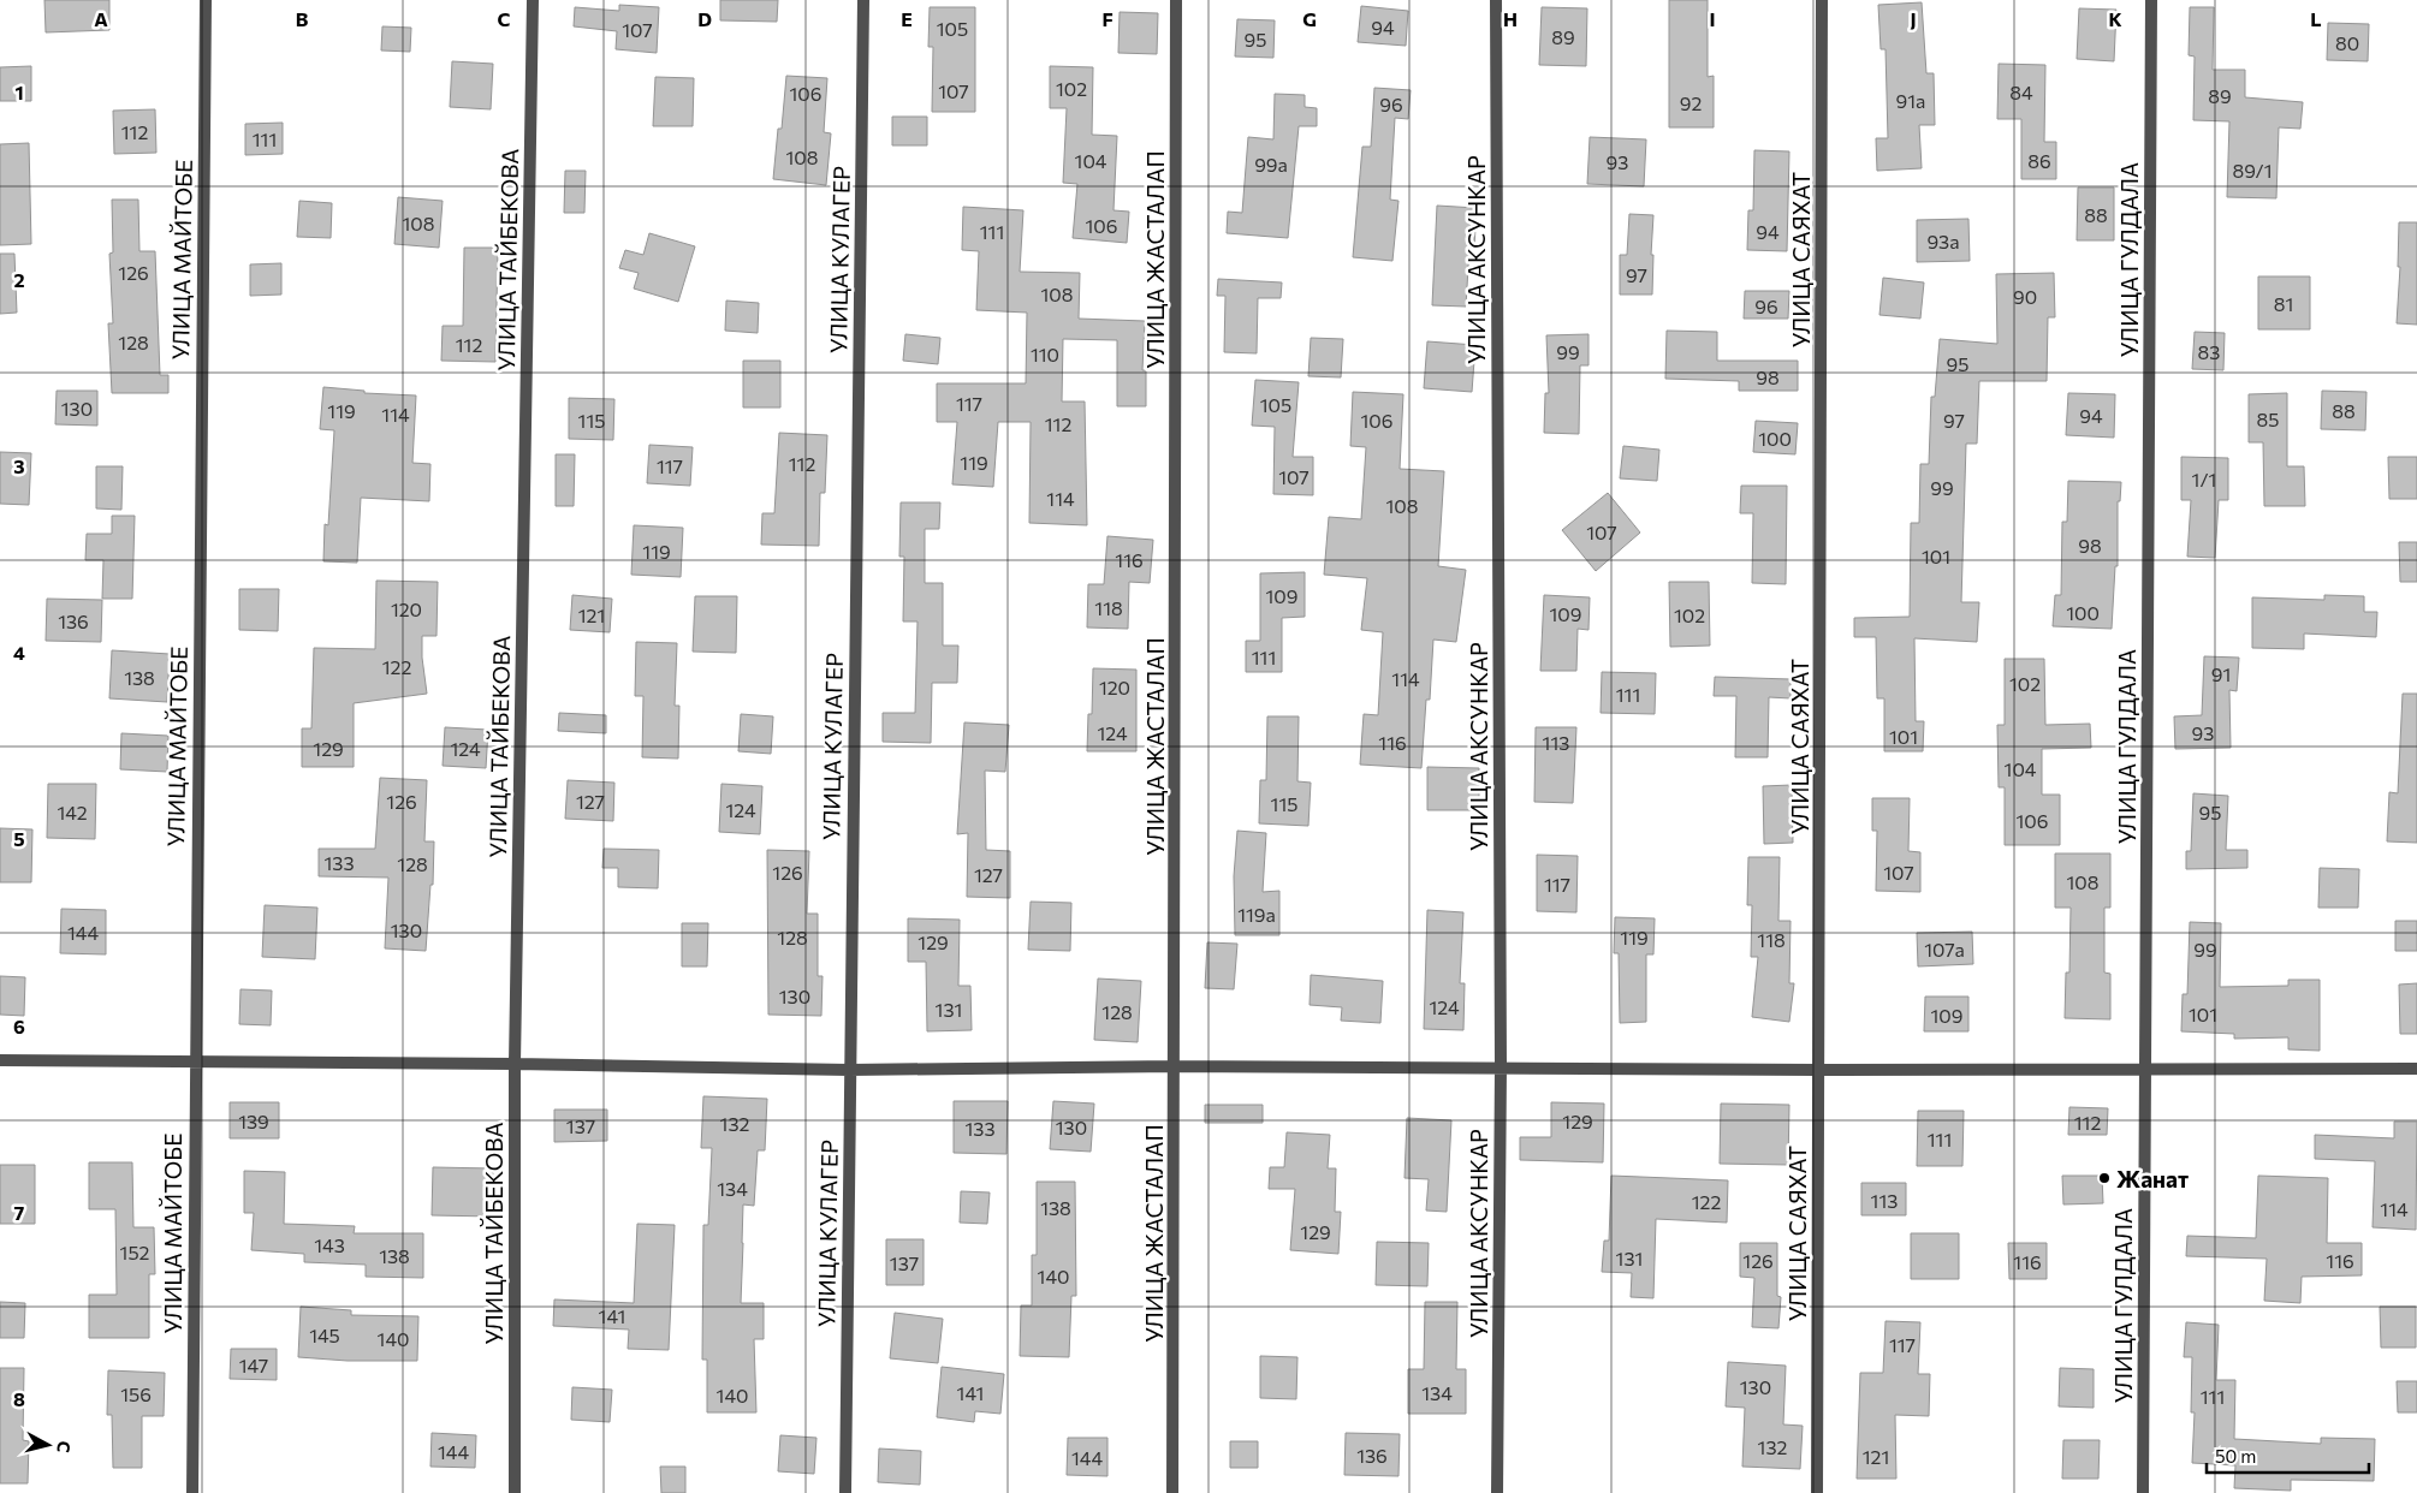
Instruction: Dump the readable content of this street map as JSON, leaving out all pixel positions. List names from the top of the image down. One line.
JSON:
{"streets":{"street":["УЛИЦА МАЙТОБЕ","УЛИЦА ТАЙБЕКОВА","УЛИЦА КУЛАГЕР","УЛИЦА ЖАСТАЛАП","УЛИЦА АКСУНКАР","УЛИЦА САЯХАТ","УЛИЦА ГУЛДАЛА"]},"places":["Жанат"],"house_numbers":["94","105","107","89","95","80","102","107","84","106","89","91а","92","96","112","111","108","104","86","93","99а","89/1","88","108","106","111","94","93а","126","97","108","90","81","96","128","112","99","83","110","95","98","117","105","130","119","88","114","94","85","115","106","97","112","100","119","112","117","107","1/1","99","114","108","107","98","119","101","116","109","118","120","100","109","121","102","136","111","122","91","138","114","102","120","111","124","93","101","116","113","129","124","104","126","127","115","124","142","95","106","133","128","126","107","127","108","117","119а","130","144","128","119","118","129","107а","99","130","124","131","128","101","109","139","129","112","132","137","130","133","111","134","113","122","138","114","129","143","152","138","131","126","116","116","137","140","141","145","140","117","147","130","141","134","156","140","111","132","144","136","121","144"],"scale_bar":"50 m","north":"right","grid":{"columns":["A","B","C","D","E","F","G","H","I","J","K","L"],"rows":["1","2","3","4","5","6","7","8"]}}
